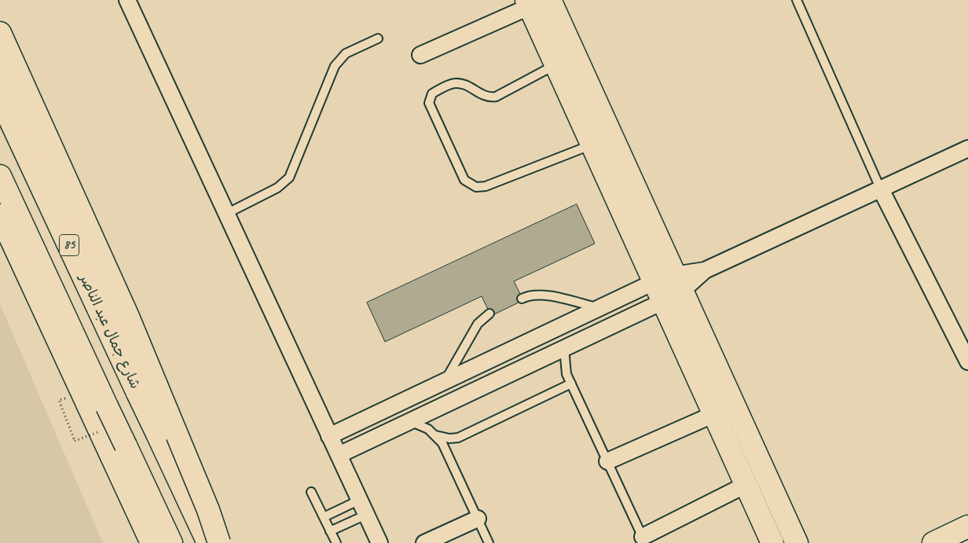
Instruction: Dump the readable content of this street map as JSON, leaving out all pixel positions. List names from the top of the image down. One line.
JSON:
{"streets":{"main road":["85","شارع جمال عبد الناصر"]}}
